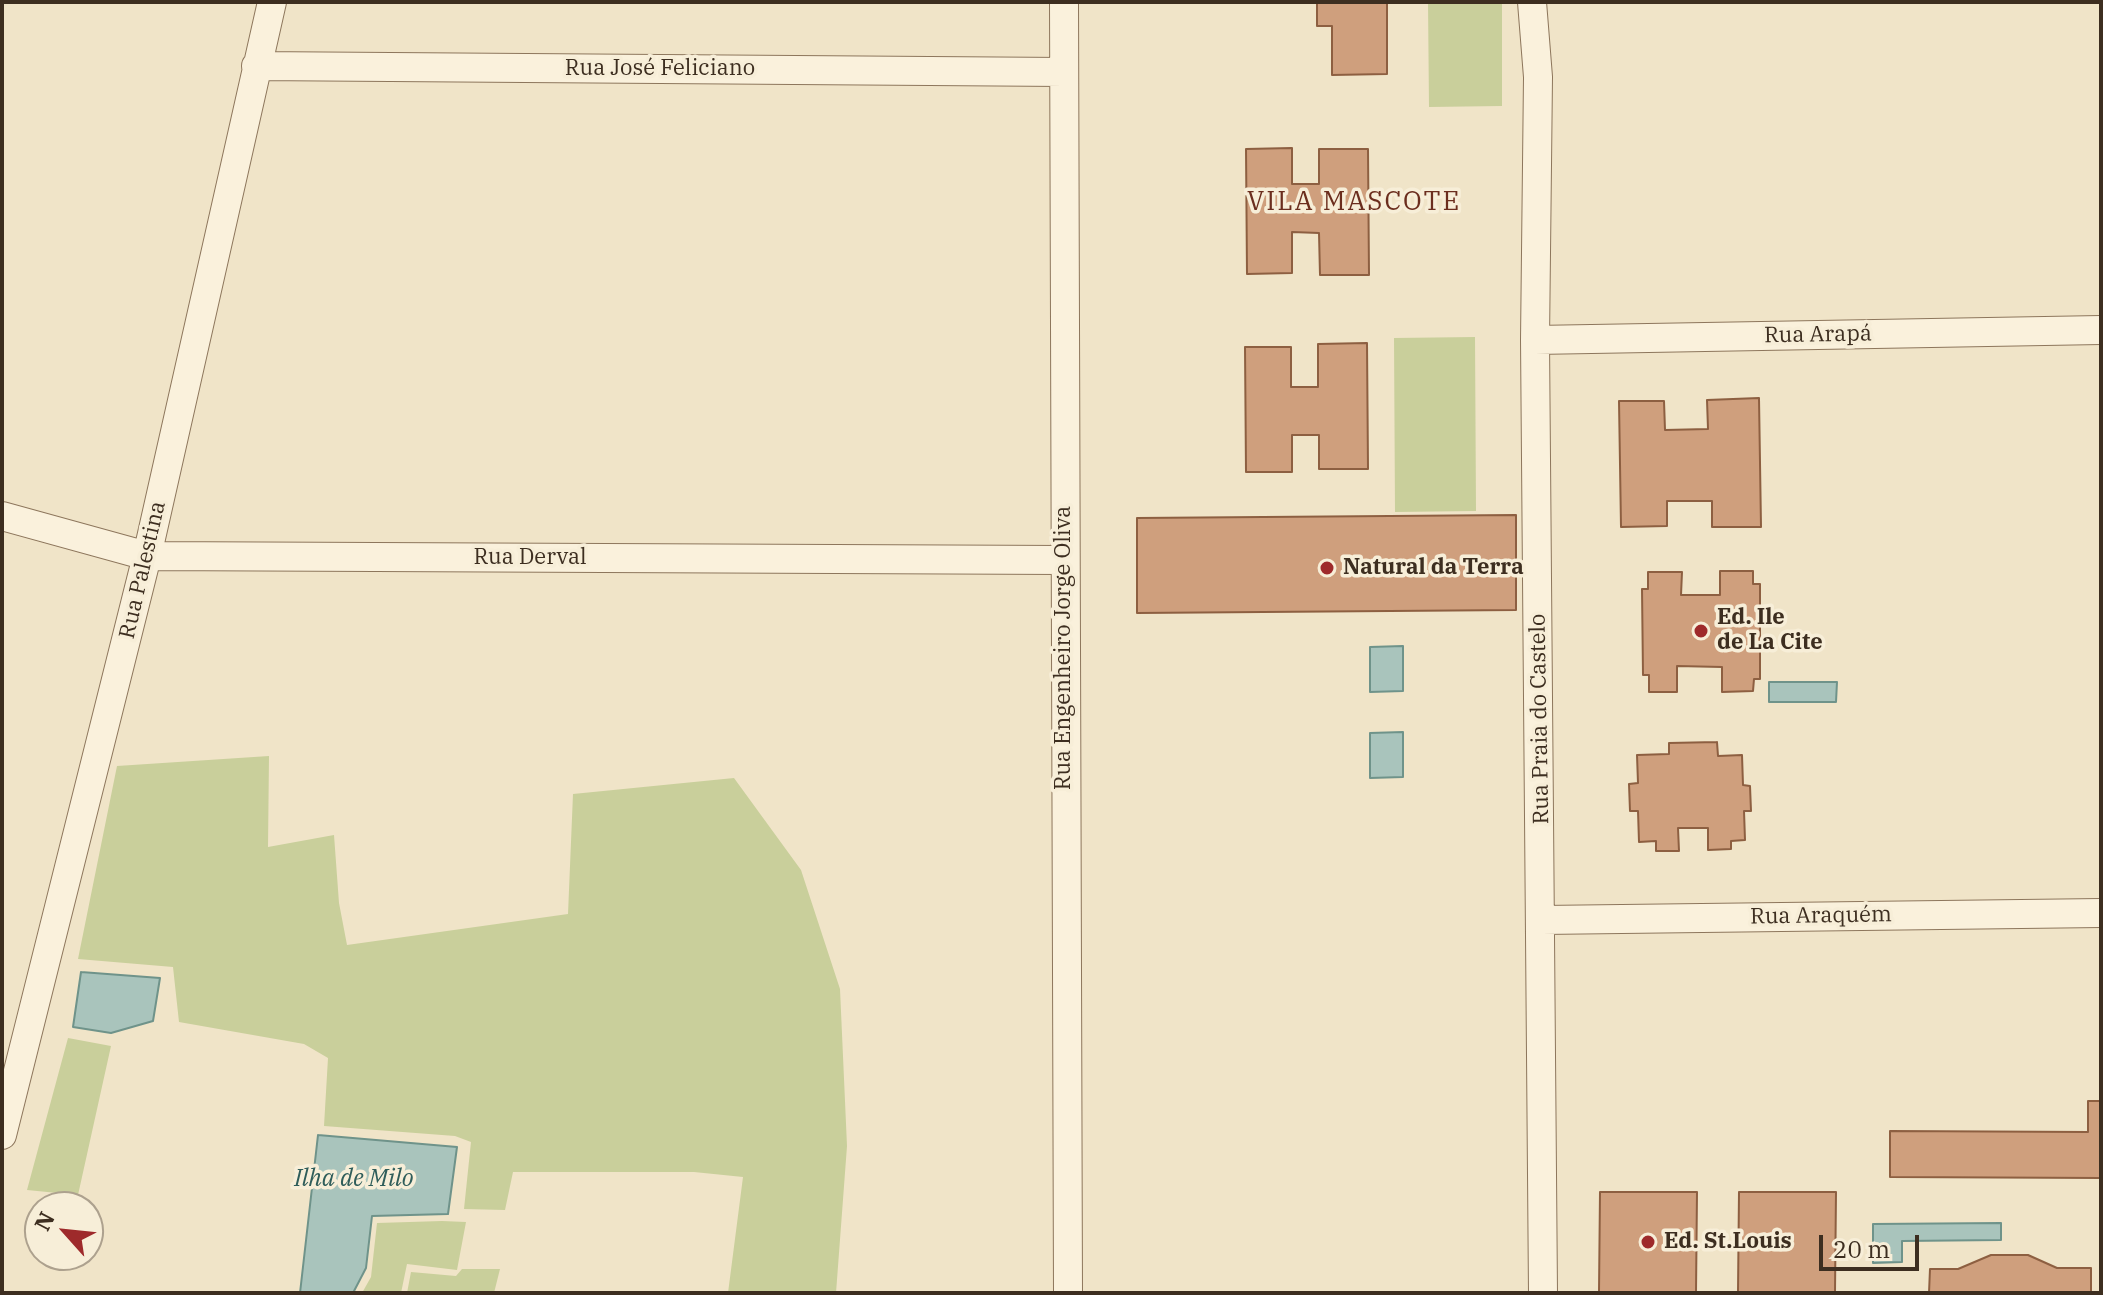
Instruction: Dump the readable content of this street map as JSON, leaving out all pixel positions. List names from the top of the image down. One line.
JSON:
{"streets":{"street":["Rua José Feliciano","Rua Arapá","Rua Derval","Rua Palestina","Rua Engenheiro Jorge Oliva","Rua Praia do Castelo","Rua Araquém"]},"crossings":[["Rua José Feliciano","Rua Palestina"],["Rua José Feliciano","Rua Engenheiro Jorge Oliva"],["Rua Arapá","Rua Praia do Castelo"],["Rua Derval","Rua Palestina"],["Rua Derval","Rua Engenheiro Jorge Oliva"],["Rua Praia do Castelo","Rua Araquém"]],"districts":["VILA MASCOTE"],"water":["Ilha de Milo"],"places":["Natural da Terra","Ed. Ile de La Cite","Ed. St.Louis"],"scale_bar":"20 m","north":"top left"}
